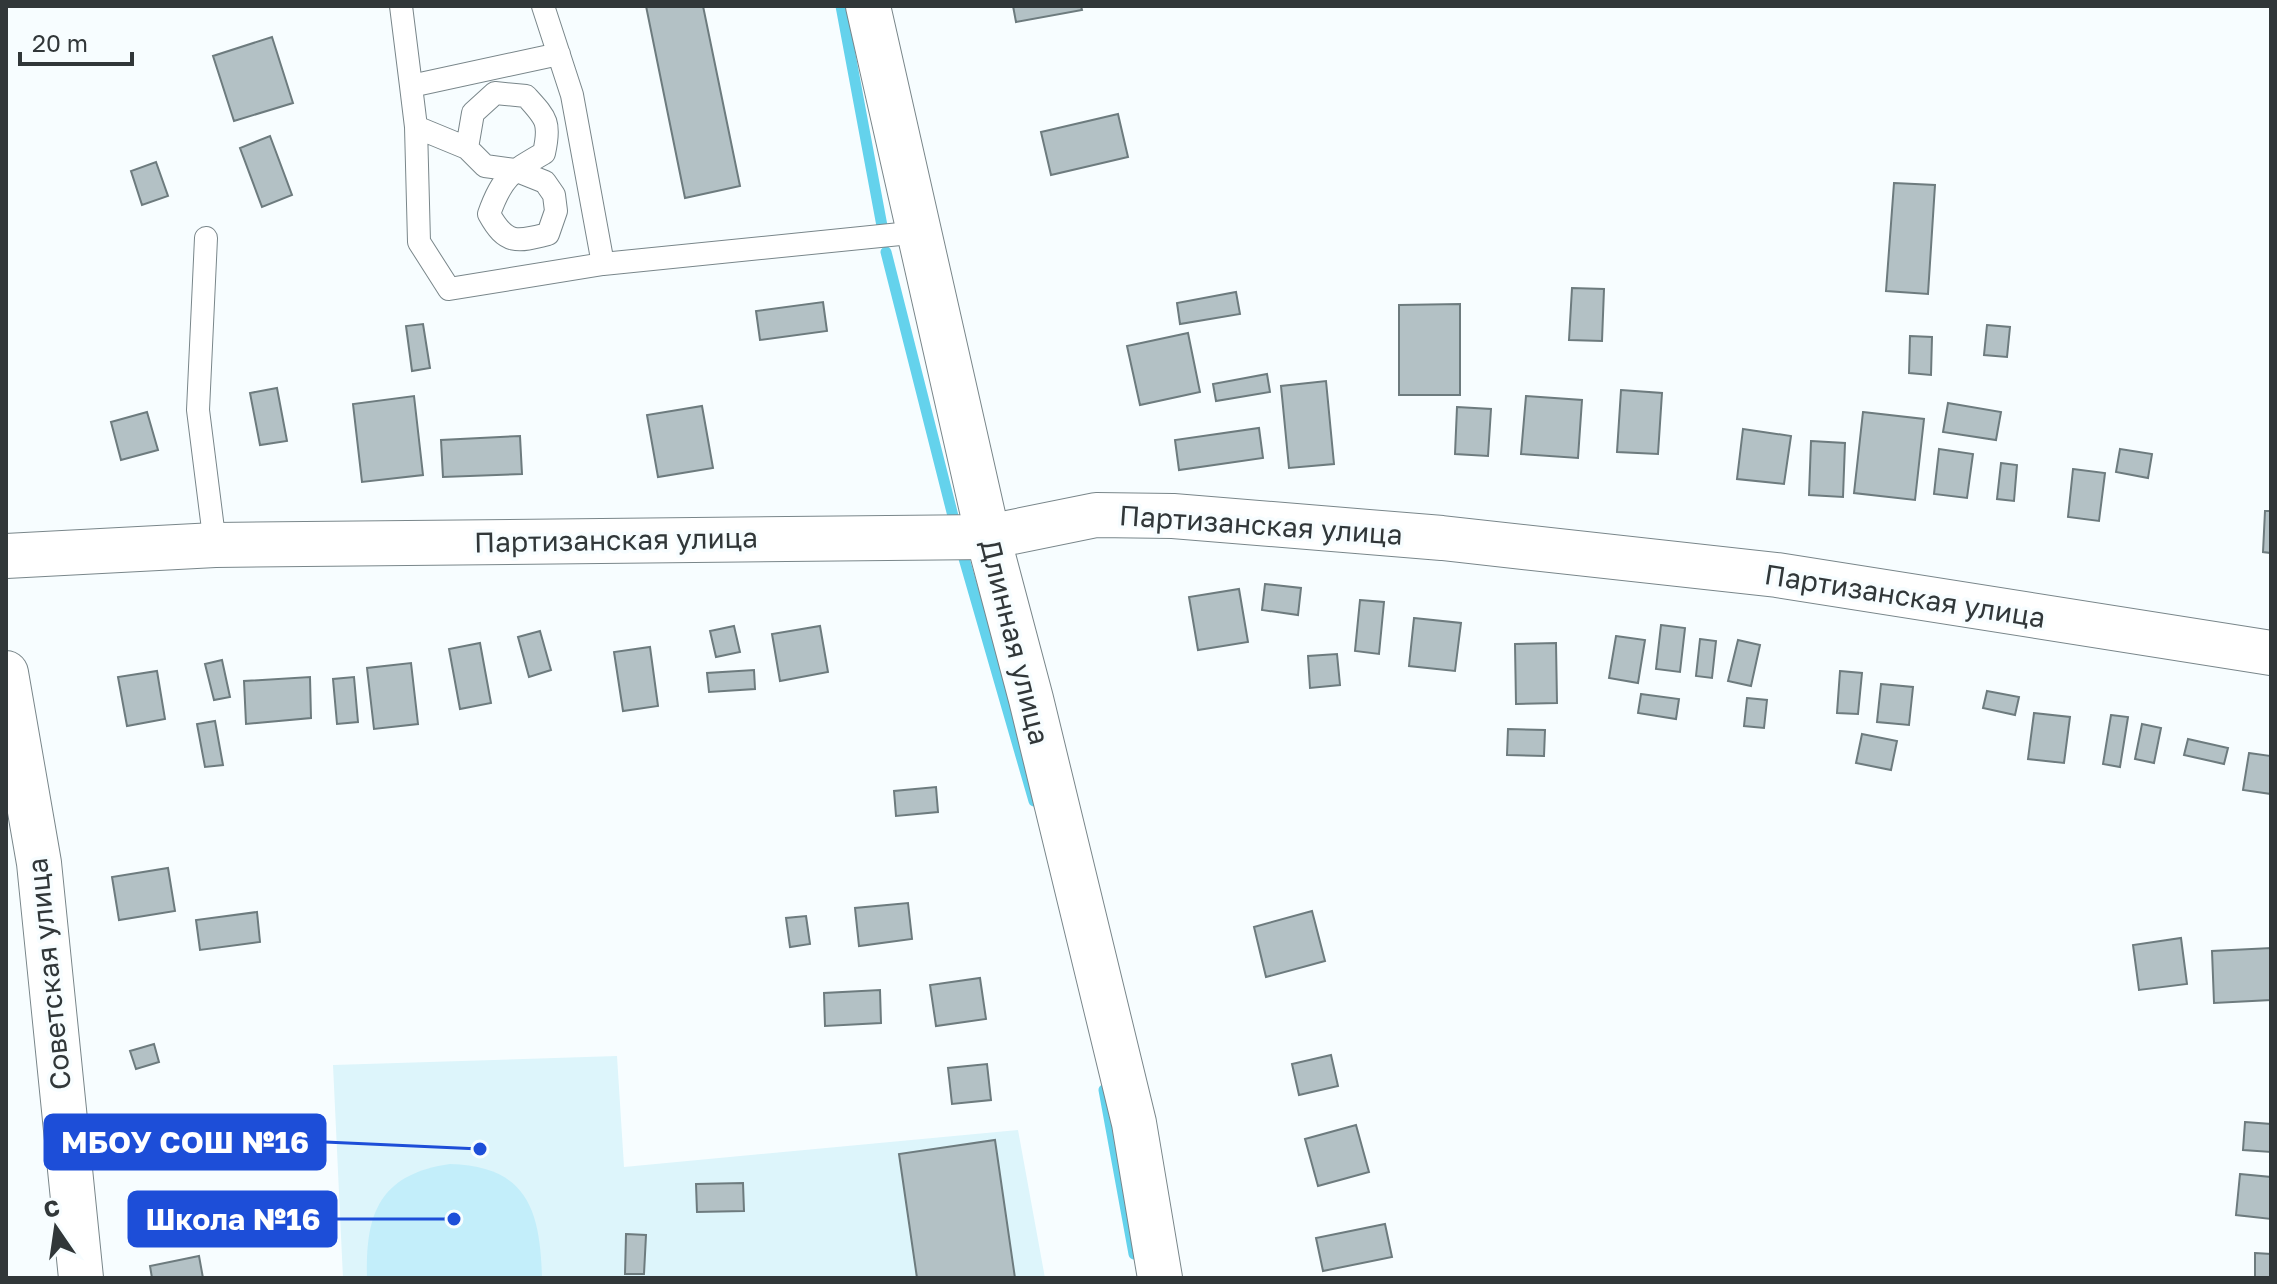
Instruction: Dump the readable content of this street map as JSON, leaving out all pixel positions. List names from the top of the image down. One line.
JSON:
{"streets":{"street":["Партизанская улица","Длинная улица","Советская улица"]},"crossings":[["Партизанская улица","Длинная улица"]],"places":["МБОУ СОШ №16","Школа №16"],"scale_bar":"20 m","north":"top"}
